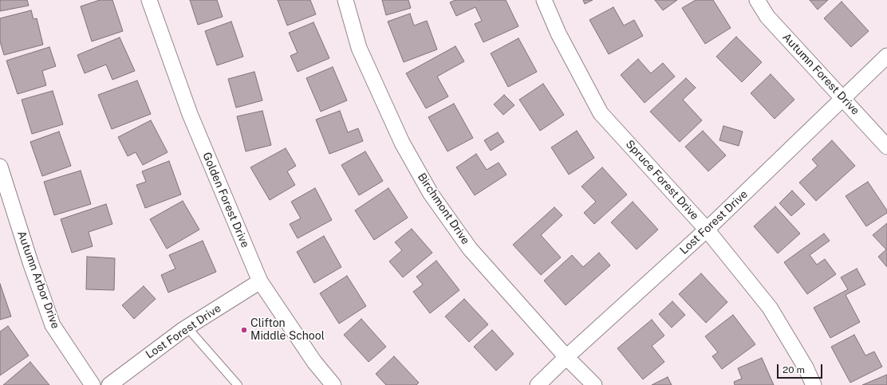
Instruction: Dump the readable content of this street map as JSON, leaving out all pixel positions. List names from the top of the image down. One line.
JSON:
{"streets":{"street":["Autumn Forest Drive","Spruce Forest Drive","Golden Forest Drive","Birchmont Drive","Lost Forest Drive","Autumn Arbor Drive"]},"crossings":[["Autumn Forest Drive","Lost Forest Drive"],["Spruce Forest Drive","Lost Forest Drive"],["Golden Forest Drive","Lost Forest Drive"],["Birchmont Drive","Lost Forest Drive"]],"places":["Clifton Middle School"],"scale_bar":"20 m"}
